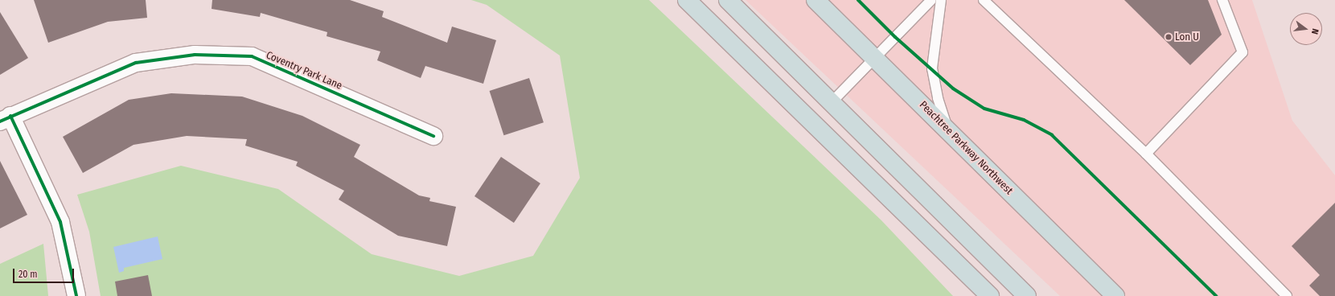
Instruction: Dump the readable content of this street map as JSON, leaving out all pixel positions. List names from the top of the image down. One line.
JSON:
{"streets":{"highway":["Peachtree Parkway Northwest"],"street":["Coventry Park Lane"]},"places":["Lon U"],"scale_bar":"20 m","north":"right"}
